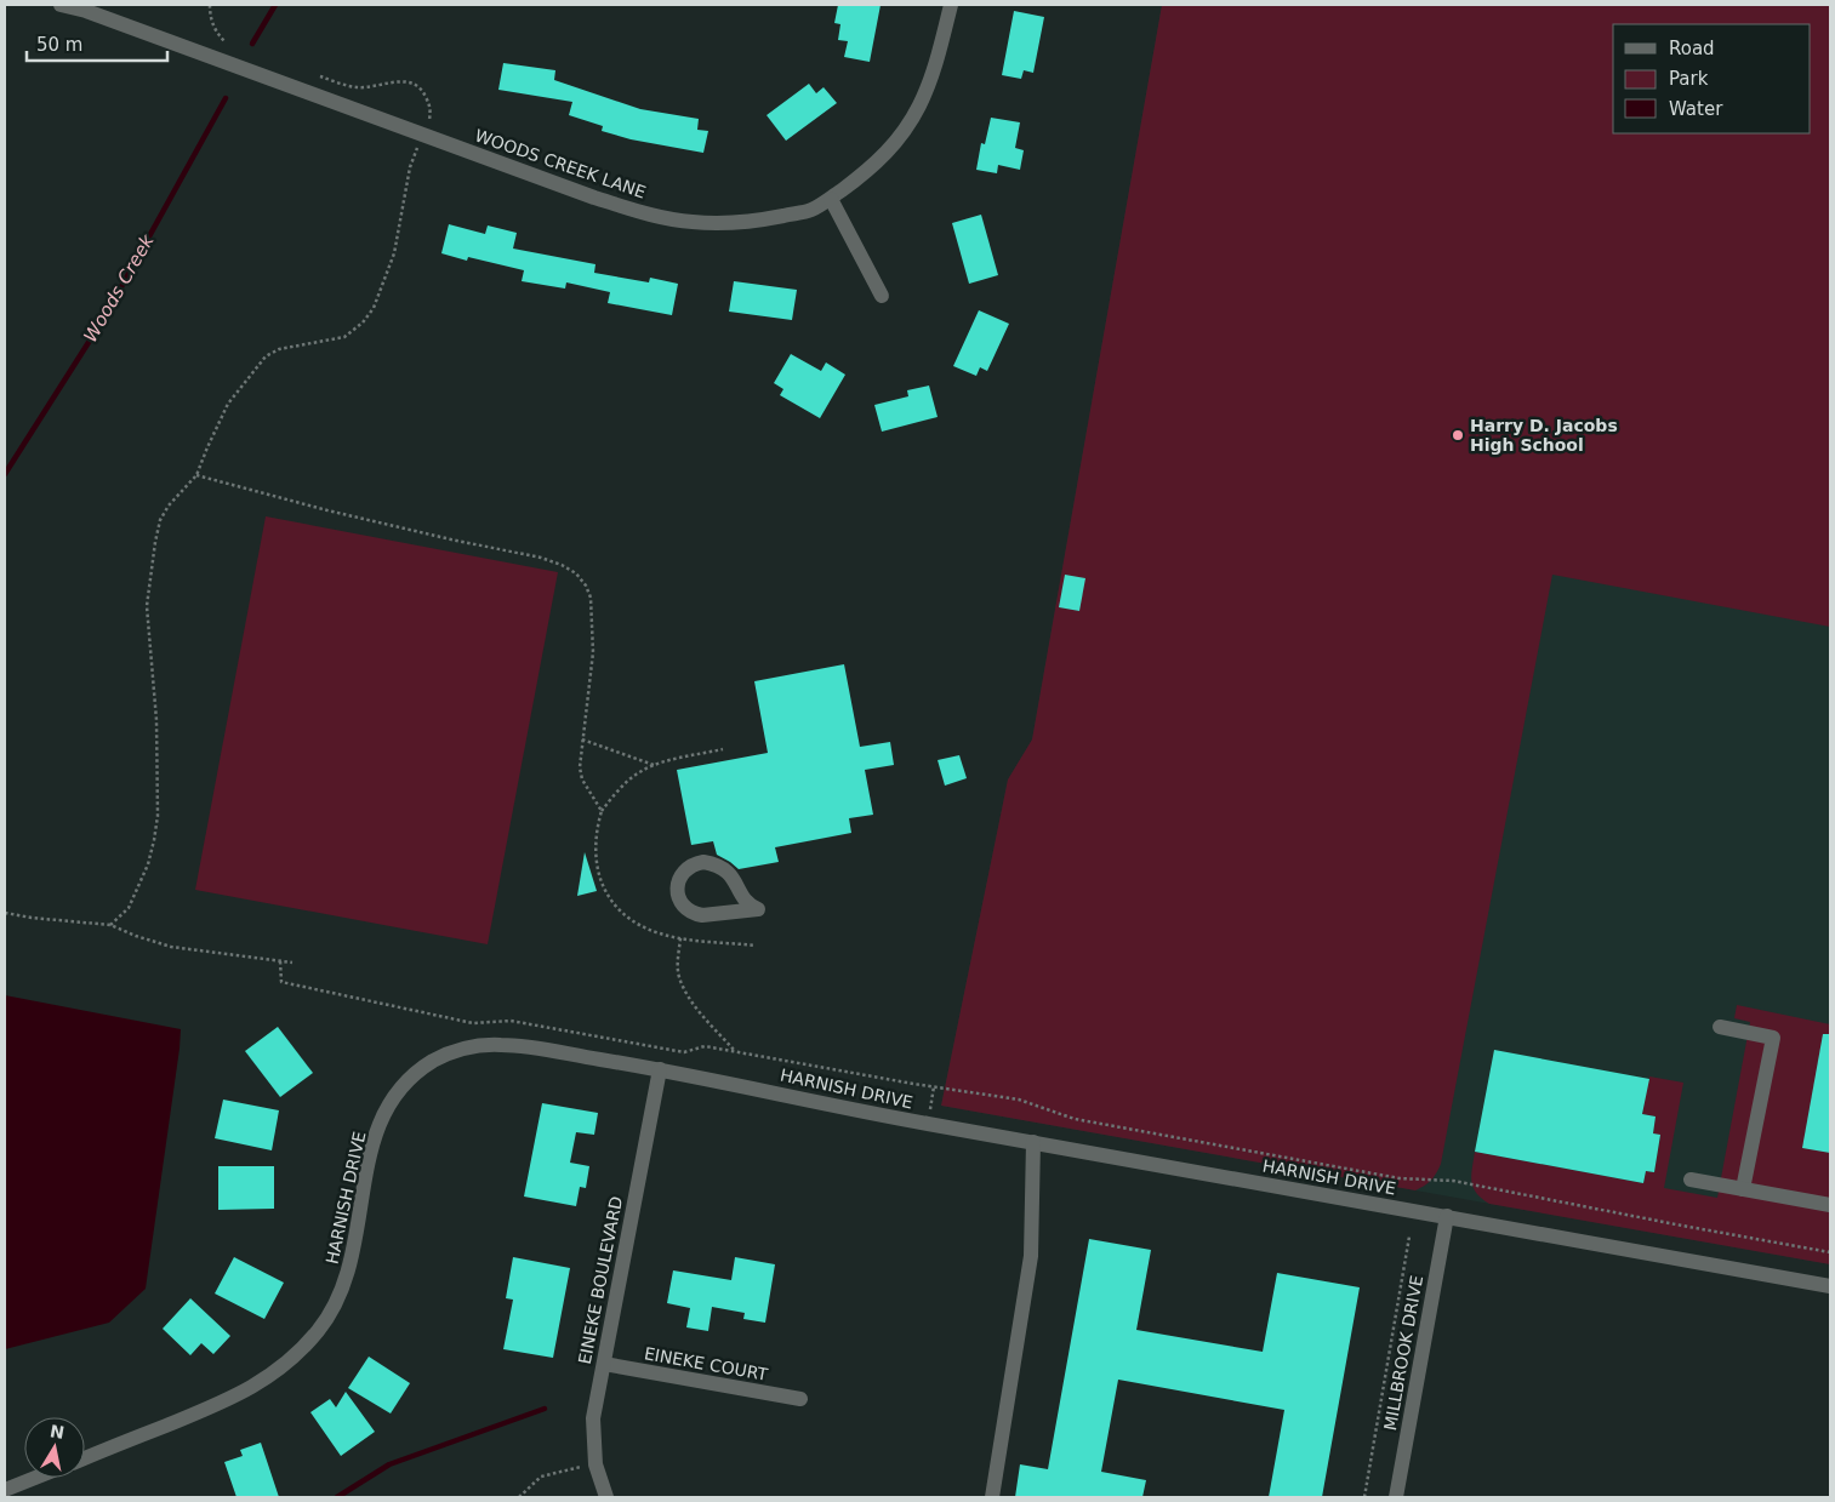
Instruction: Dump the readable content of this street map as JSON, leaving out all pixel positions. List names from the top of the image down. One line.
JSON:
{"streets":{"street":["WOODS CREEK LANE","HARNISH DRIVE","EINEKE BOULEVARD","MILLBROOK DRIVE","EINEKE COURT"]},"crossings":[["HARNISH DRIVE","EINEKE BOULEVARD"],["HARNISH DRIVE","MILLBROOK DRIVE"],["EINEKE BOULEVARD","EINEKE COURT"]],"water":["Woods Creek"],"places":["Harry D. Jacobs High School"],"legend":["Road","Park","Water"],"scale_bar":"50 m","north":"top"}
